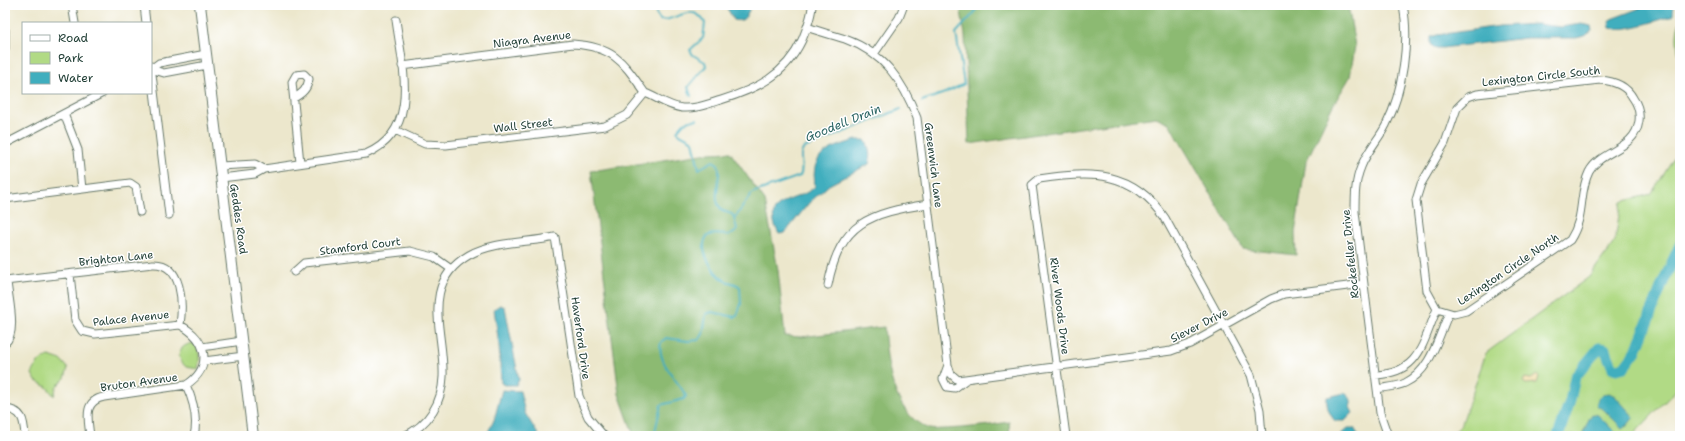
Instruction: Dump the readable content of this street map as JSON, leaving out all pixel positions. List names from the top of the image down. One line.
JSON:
{"streets":{"main road":["Geddes Road"],"street":["Niagra Avenue","Lexington Circle South","Wall Street","Greenwich Lane","Stamford Court","Rockefeller Drive","Brighton Lane","Lexington Circle North","River Woods Drive","Palace Avenue","Siever Drive","Haverford Drive","Bruton Avenue"]},"crossings":[["Niagra Avenue","Wall Street"],["Lexington Circle South","Lexington Circle North"],["Greenwich Lane","Siever Drive"],["Stamford Court","Haverford Drive"],["Rockefeller Drive","Lexington Circle North"],["Rockefeller Drive","Siever Drive"],["Brighton Lane","Palace Avenue"],["River Woods Drive","Siever Drive"],["Palace Avenue","Bruton Avenue"]],"water":["Goodell Drain"],"legend":["Road","Park","Water"]}
